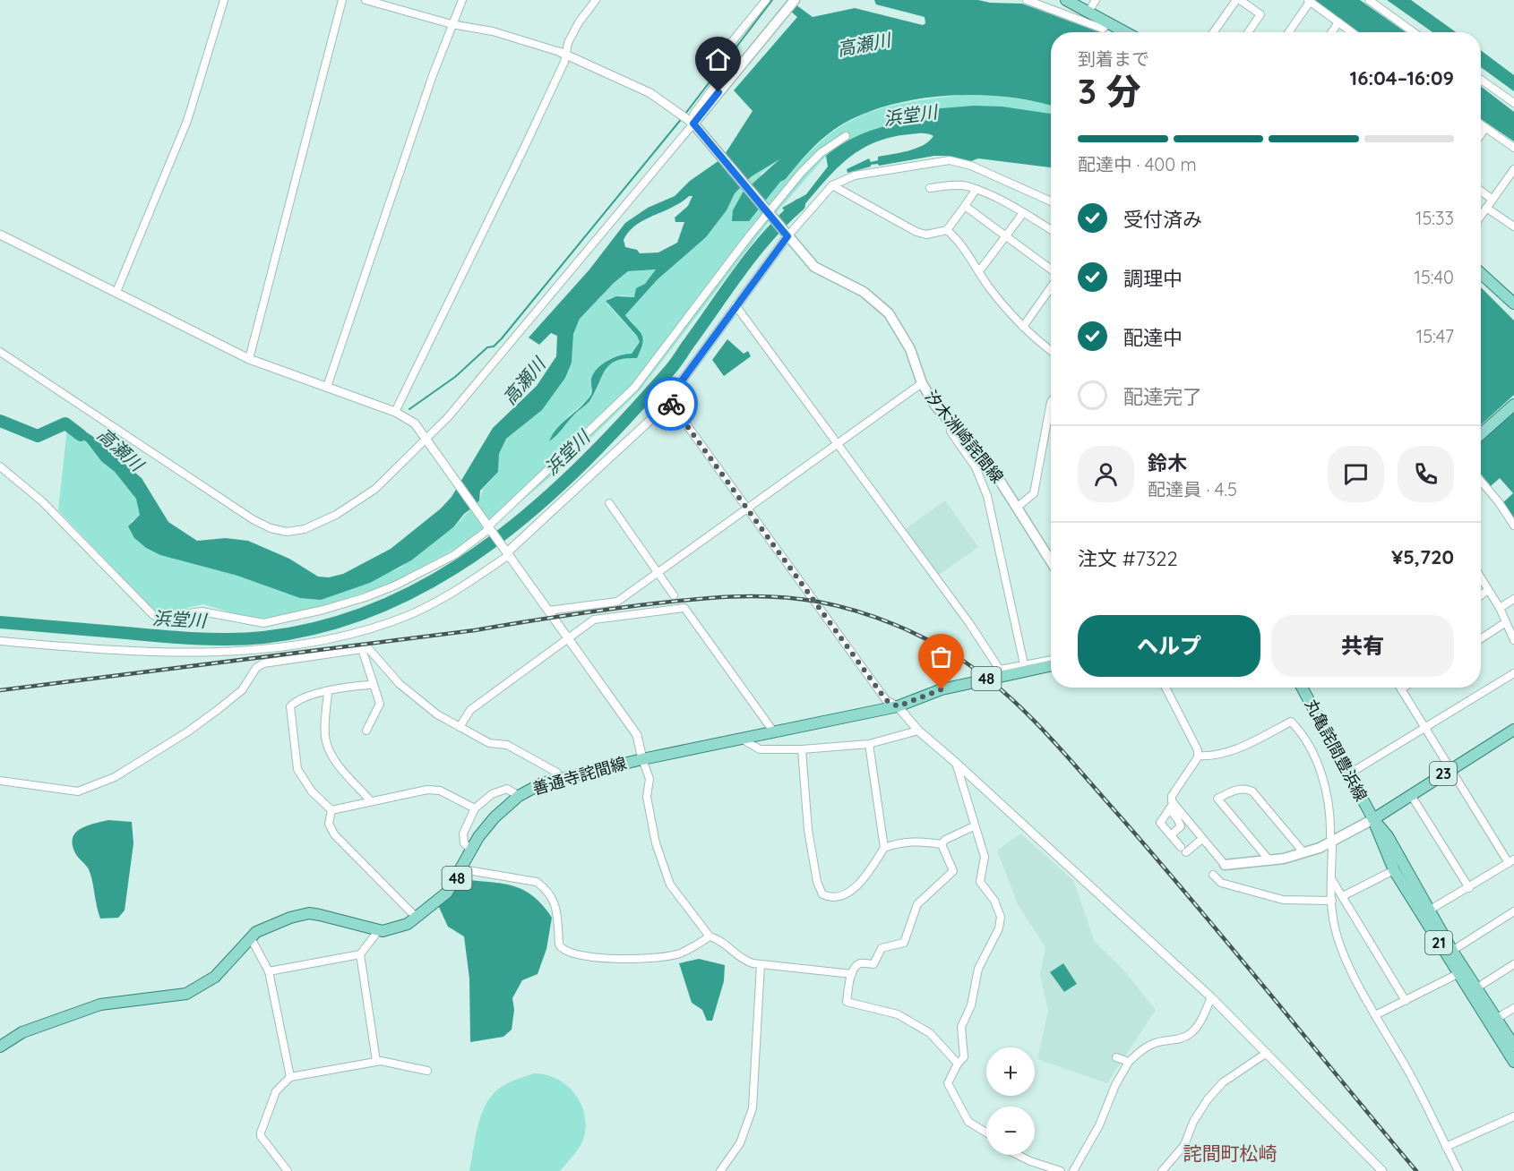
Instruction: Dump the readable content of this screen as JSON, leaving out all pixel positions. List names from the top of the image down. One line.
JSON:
{"streets":{"main road":["汐木洲崎詫間線","48","丸亀詫間豊浜線","23","善通寺詫間線","21"]},"crossings":[["丸亀詫間豊浜線","23"]],"districts":["詫間町松崎"],"water":["高瀬川","浜堂川"],"page":{"heading":["3 分","到着まで","16:04–16:09"],"panel":["鈴木","配達員 · 4.5","注文 #7322","¥5,720"],"bar":"配達中 · 400 m","list":[["受付済み","15:33"],["調理中","15:40"],["配達中","15:47"],"配達完了"],"buttons":["ヘルプ","共有"],"map_buttons":["+","−"]}}
